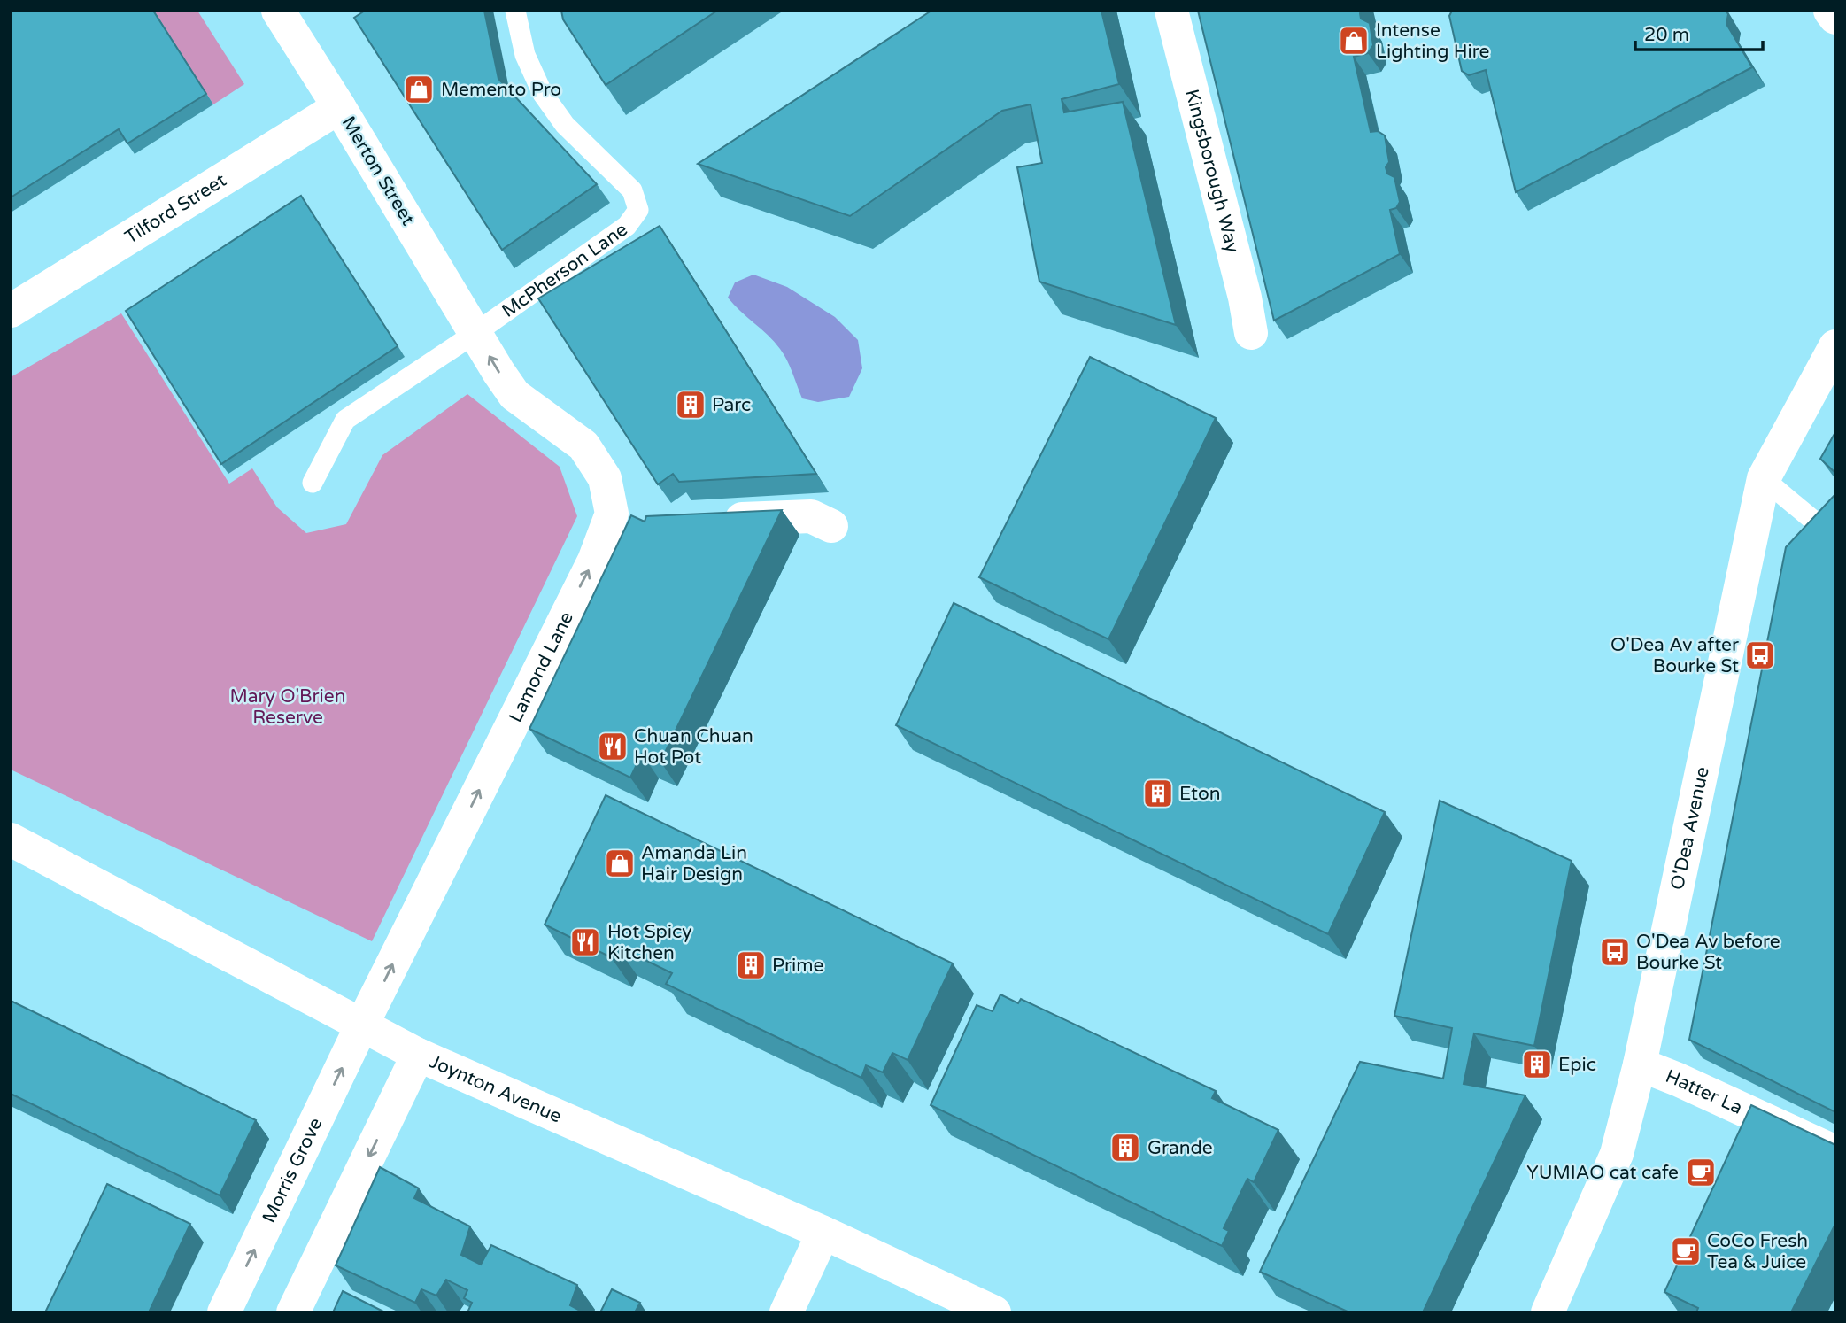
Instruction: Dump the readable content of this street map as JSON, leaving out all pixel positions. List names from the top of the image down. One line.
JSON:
{"streets":{"street":["Merton Street","Kingsborough Way","Tilford Street","Lamond Lane","O'Dea Avenue","Joynton Avenue","Hatter La","Morris Grove"],"lane":["McPherson Lane"]},"crossings":[["Merton Street","Tilford Street"],["Merton Street","McPherson Lane"],["Merton Street","Lamond Lane"],["McPherson Lane","Lamond Lane"],["Lamond Lane","Joynton Avenue"],["Lamond Lane","Morris Grove"],["O'Dea Avenue","Hatter La"],["Joynton Avenue","Morris Grove"]],"one_way":["Lamond Lane"],"parks":["Mary O'Brien Reserve"],"places":{"shop":["Intense Lighting Hire","Memento Pro","Amanda Lin Hair Design"],"building":["Parc","Eton","Prime","Epic","Grande"],"bus stop":["O'Dea Av after Bourke St","O'Dea Av before Bourke St"],"restaurant":["Chuan Chuan Hot Pot","Hot Spicy Kitchen"],"cafe":["YUMIAO cat cafe","CoCo Fresh Tea & Juice"]},"scale_bar":"20 m"}
